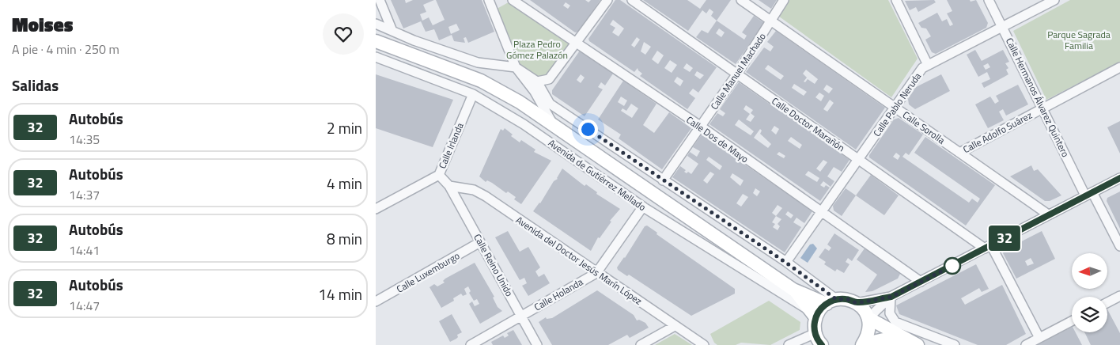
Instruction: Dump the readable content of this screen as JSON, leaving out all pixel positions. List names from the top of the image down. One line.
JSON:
{"streets":{"main road":["Avenida de Gutiérrez Mellado"],"street":["Calle Manuel Machado","Calle Hermanos Álvarez Quintero","Calle Pablo Neruda","Calle Doctor Marañón","Calle Sorolla","Calle Adolfo Suárez","Calle Dos de Mayo","Calle Irlanda","Avenida del Doctor Jesús Marín López","Calle Reino Unido","Calle Luxemburgo","Calle Holanda"]},"crossings":[["Calle Manuel Machado","Calle Doctor Marañón"],["Calle Manuel Machado","Calle Sorolla"],["Calle Manuel Machado","Calle Dos de Mayo"],["Calle Hermanos Álvarez Quintero","Calle Pablo Neruda"],["Calle Hermanos Álvarez Quintero","Calle Adolfo Suárez"],["Calle Pablo Neruda","Calle Doctor Marañón"],["Calle Pablo Neruda","Calle Sorolla"],["Calle Pablo Neruda","Calle Dos de Mayo"],["Calle Sorolla","Calle Adolfo Suárez"],["Calle Irlanda","Avenida de Gutiérrez Mellado"],["Calle Irlanda","Calle Reino Unido"],["Avenida de Gutiérrez Mellado","Calle Holanda"],["Avenida del Doctor Jesús Marín López","Calle Reino Unido"],["Avenida del Doctor Jesús Marín López","Calle Holanda"],["Calle Reino Unido","Calle Luxemburgo"],["Calle Reino Unido","Calle Holanda"]],"parks":["Parque Sagrada Familia","Plaza Pedro Gómez Palazón"],"lines":["bus line 32"],"north":"left","page":{"heading":[["Moises","A pie · 4 min · 250 m"],"Salidas"],"on_map":"32","list":[{"mark":"32","name":"Autobús","note":"14:35","value":"2 min"},{"mark":"32","name":"Autobús","note":"14:37","value":"4 min"},{"mark":"32","name":"Autobús","note":"14:41","value":"8 min"},{"mark":"32","name":"Autobús","note":"14:47","value":"14 min"}]}}
